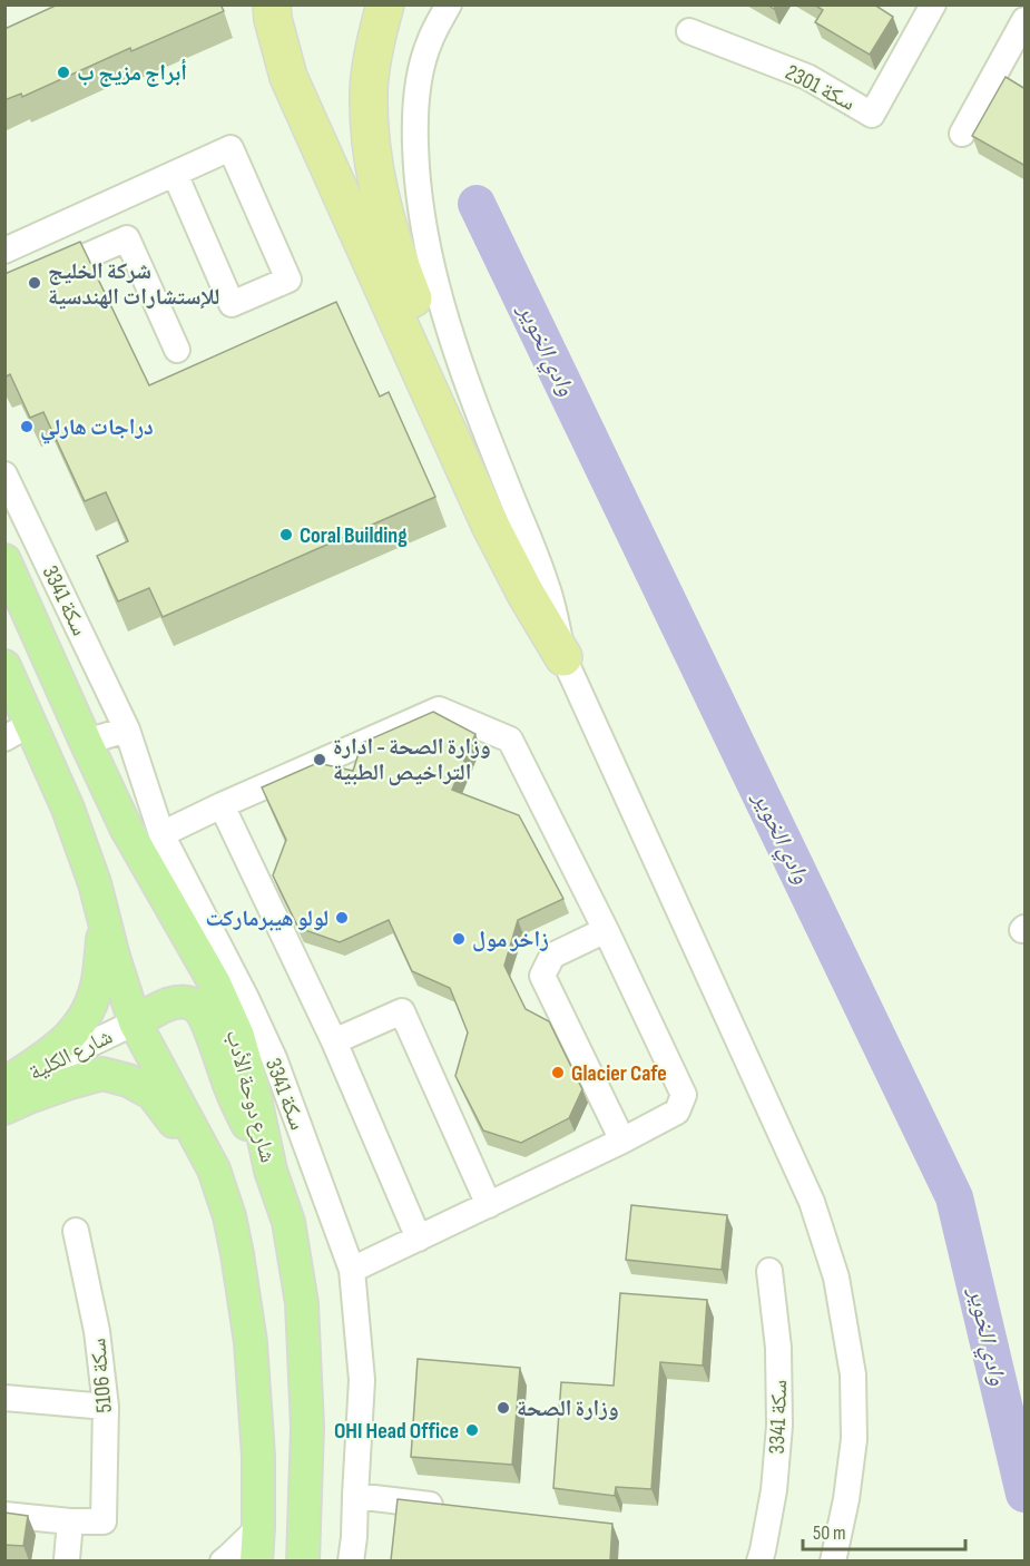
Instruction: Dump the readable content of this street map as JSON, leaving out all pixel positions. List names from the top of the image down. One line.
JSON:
{"streets":{"main road":["شارع دوحة الأدب"],"street":["سكة 2301","سكة 3341","شارع الكلية","سكة 5106"]},"water":["وادي الخوير"],"places":["أبراج مزيج ب","شركة الخليج للإستشارات الهندسية","دراجات هارلي","Coral Building","وزارة الصحة - ادارة التراخيص الطبية","لولو هيبرماركت","زاخر مول","Glacier Cafe","وزارة الصحة","OHI Head Office"],"scale_bar":"50 m"}
